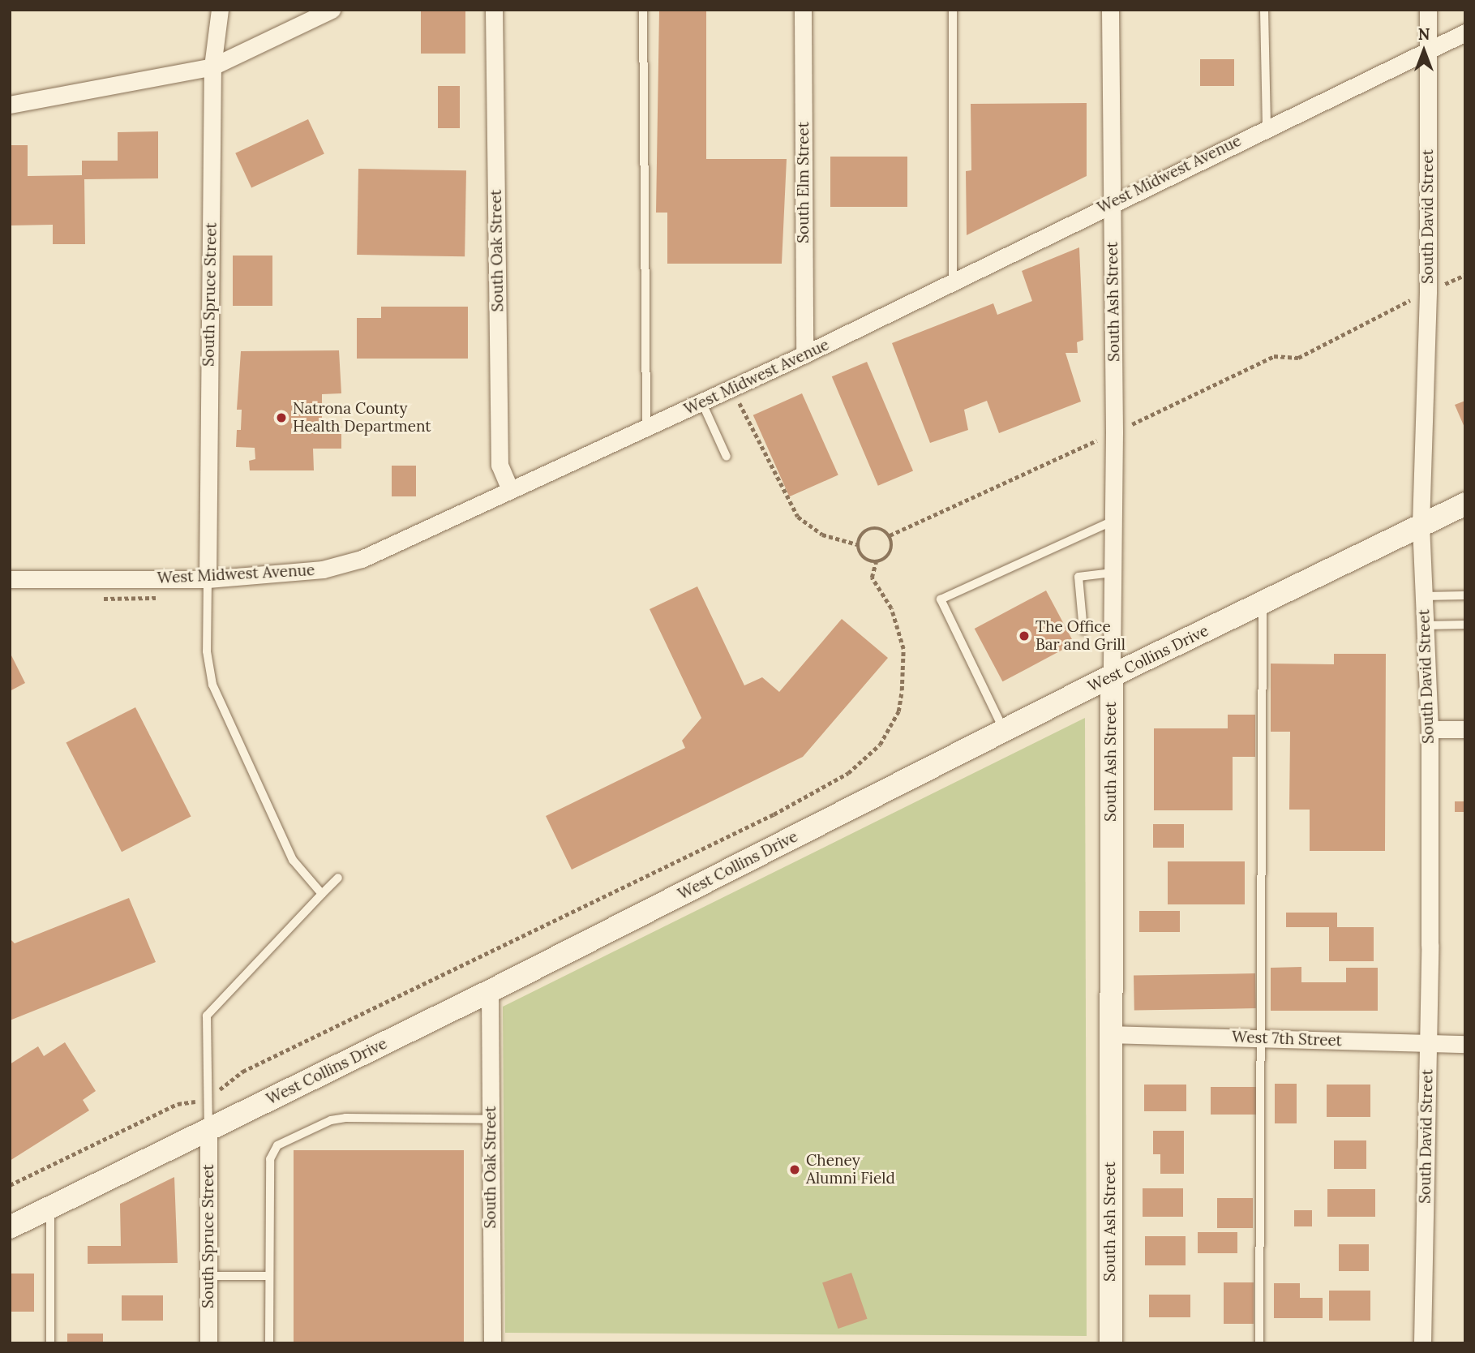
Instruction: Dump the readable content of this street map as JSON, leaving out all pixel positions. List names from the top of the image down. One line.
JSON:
{"streets":{"main road":["South Ash Street","West Collins Drive"],"street":["West Midwest Avenue","South Elm Street","South David Street","South Oak Street","South Spruce Street","West 7th Street"]},"crossings":[["West Midwest Avenue","South Elm Street"],["West Midwest Avenue","South David Street"],["West Midwest Avenue","South Oak Street"],["West Midwest Avenue","South Spruce Street"],["West Midwest Avenue","South Ash Street"],["South David Street","West Collins Drive"],["South David Street","West 7th Street"],["South Oak Street","West Collins Drive"],["South Spruce Street","West Collins Drive"],["South Ash Street","West Collins Drive"],["South Ash Street","West 7th Street"]],"places":["Natrona County Health Department","The Office Bar and Grill","Cheney Alumni Field"],"north":"top"}
